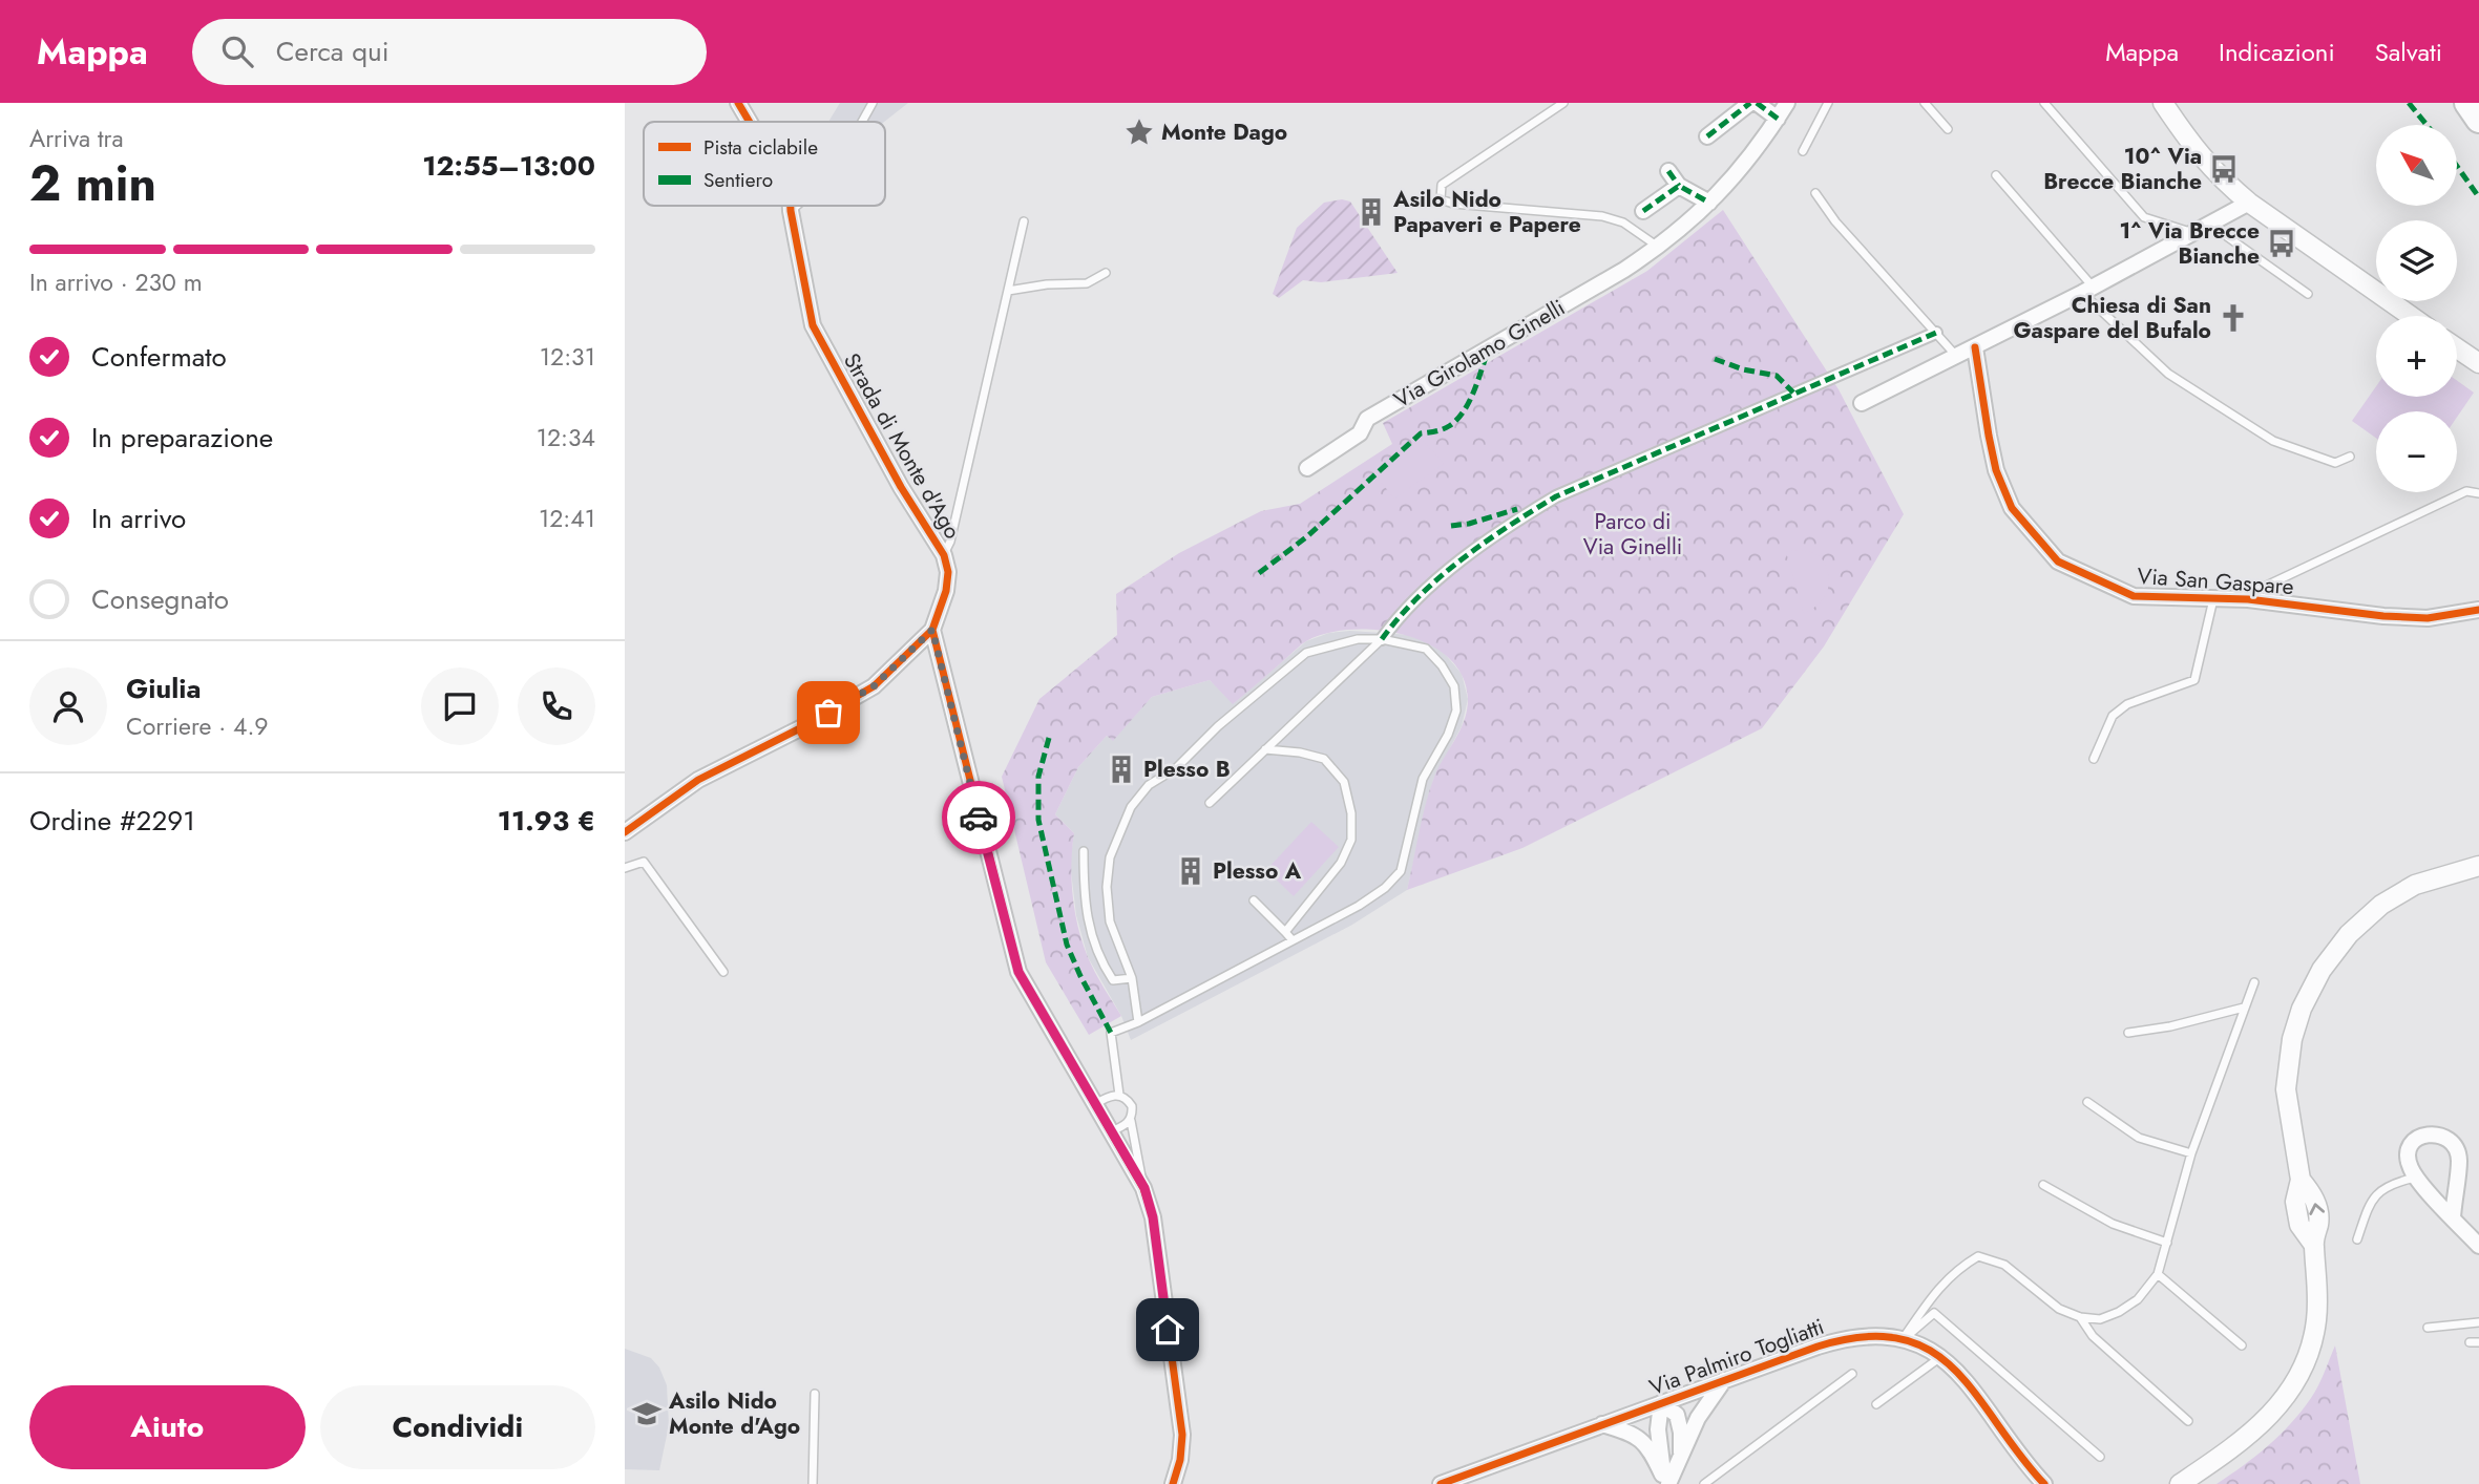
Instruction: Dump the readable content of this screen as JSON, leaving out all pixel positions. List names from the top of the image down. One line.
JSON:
{"streets":{"street":["Via Girolamo Ginelli","Strada di Monte d'Ago","Via San Gaspare","Via Palmiro Togliatti"]},"parks":["Parco di Via Ginelli"],"places":{"place":["Monte Dago"],"bus stop":["10^ Via Brecce Bianche","1^ Via Brecce Bianche"],"building":["Asilo Nido Papaveri e Papere","Plesso B","Plesso A"],"church":["Chiesa di San Gaspare del Bufalo"],"school or university":["Asilo Nido Monte d'Ago"]},"legend":["Pista ciclabile","Sentiero"],"north":"top left","page":{"header":"Mappa","search":"Cerca qui","nav":["Mappa","Indicazioni","Salvati"],"heading":["2 min","Arriva tra","12:55–13:00"],"panel":["Giulia","Corriere · 4.9","Ordine #2291","11.93 €"],"map_buttons":["+","−"],"bar":"In arrivo · 230 m","list":[["Confermato","12:31"],["In preparazione","12:34"],["In arrivo","12:41"],"Consegnato"],"buttons":["Aiuto","Condividi"]}}
